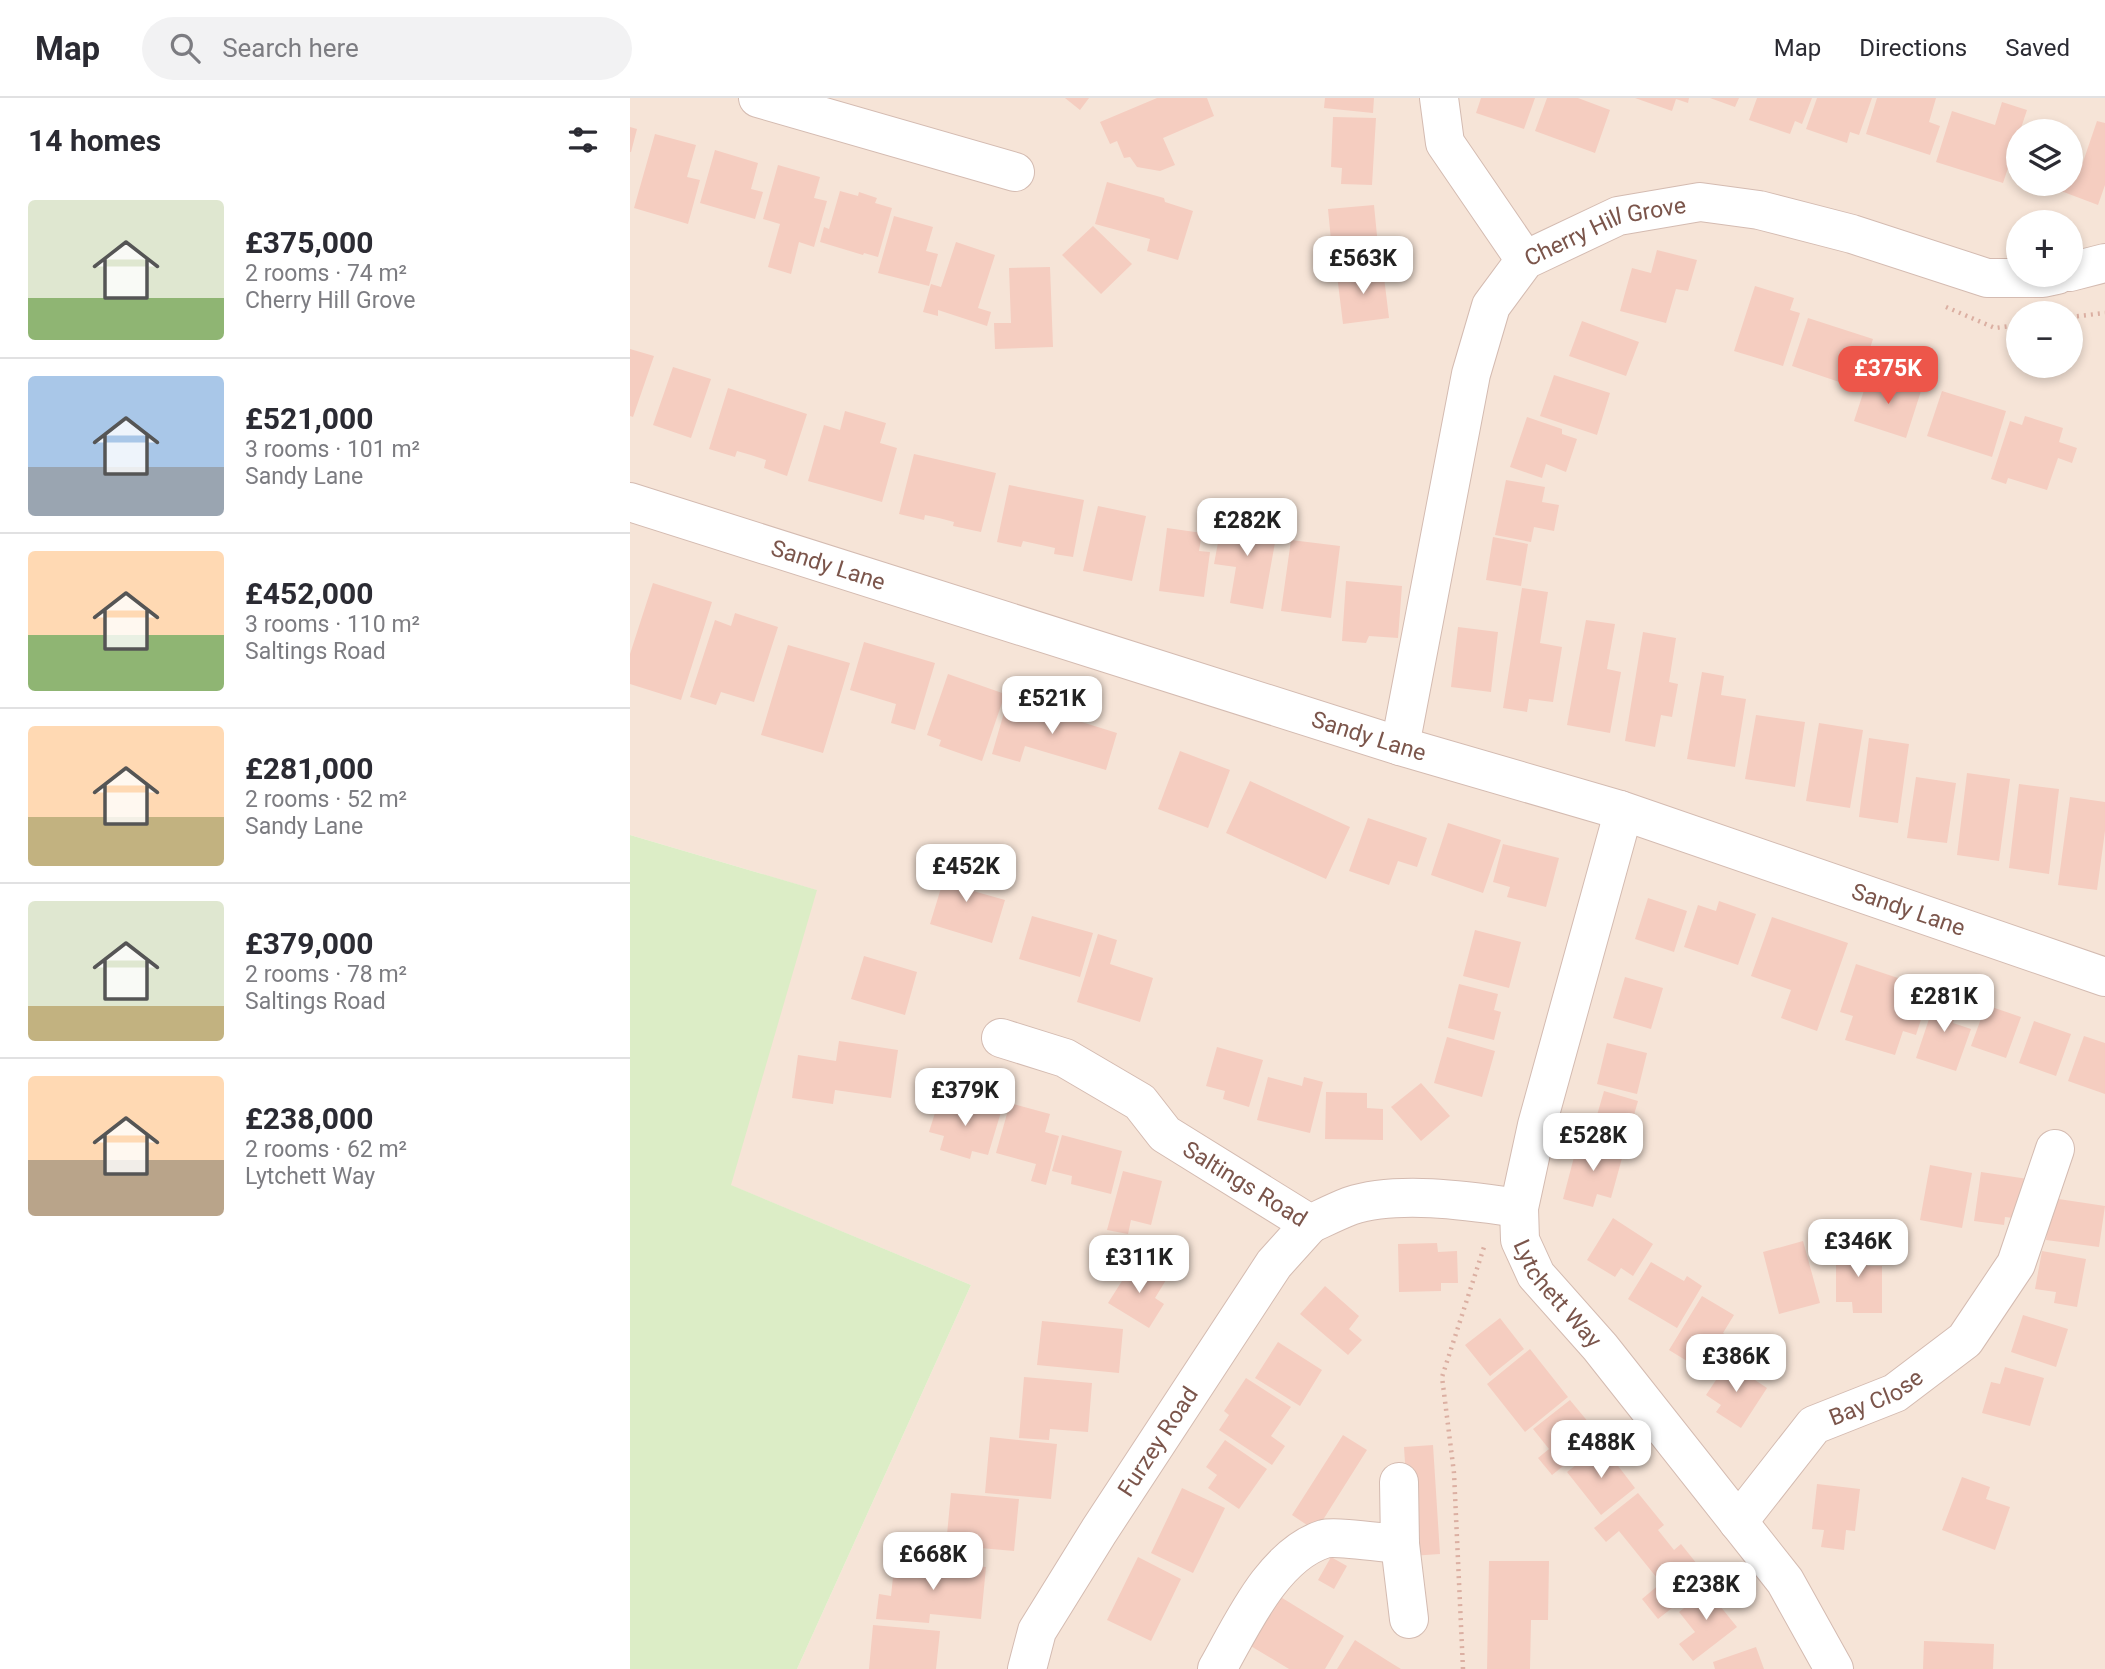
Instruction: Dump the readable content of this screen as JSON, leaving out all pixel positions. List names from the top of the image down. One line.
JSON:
{"streets":{"street":["Cherry Hill Grove","Sandy Lane","Saltings Road","Lytchett Way","Bay Close","Furzey Road"]},"crossings":[["Cherry Hill Grove","Sandy Lane"],["Sandy Lane","Lytchett Way"],["Saltings Road","Lytchett Way"],["Saltings Road","Furzey Road"],["Lytchett Way","Bay Close"]],"page":{"header":"Map","search":"Search here","nav":["Map","Directions","Saved"],"heading":"14 homes","map_buttons":["+","−"],"list":[{"name":"£375,000","note":"2 rooms · 74 m² · Cherry Hill Grove"},{"name":"£521,000","note":"3 rooms · 101 m² · Sandy Lane"},{"name":"£452,000","note":"3 rooms · 110 m² · Saltings Road"},{"name":"£281,000","note":"2 rooms · 52 m² · Sandy Lane"},{"name":"£379,000","note":"2 rooms · 78 m² · Saltings Road"},{"name":"£238,000","note":"2 rooms · 62 m² · Lytchett Way"}],"price":["£563K","£375K","£282K","£521K","£452K","£281K","£379K","£528K","£346K","£311K","£386K","£488K","£668K","£238K"]}}
